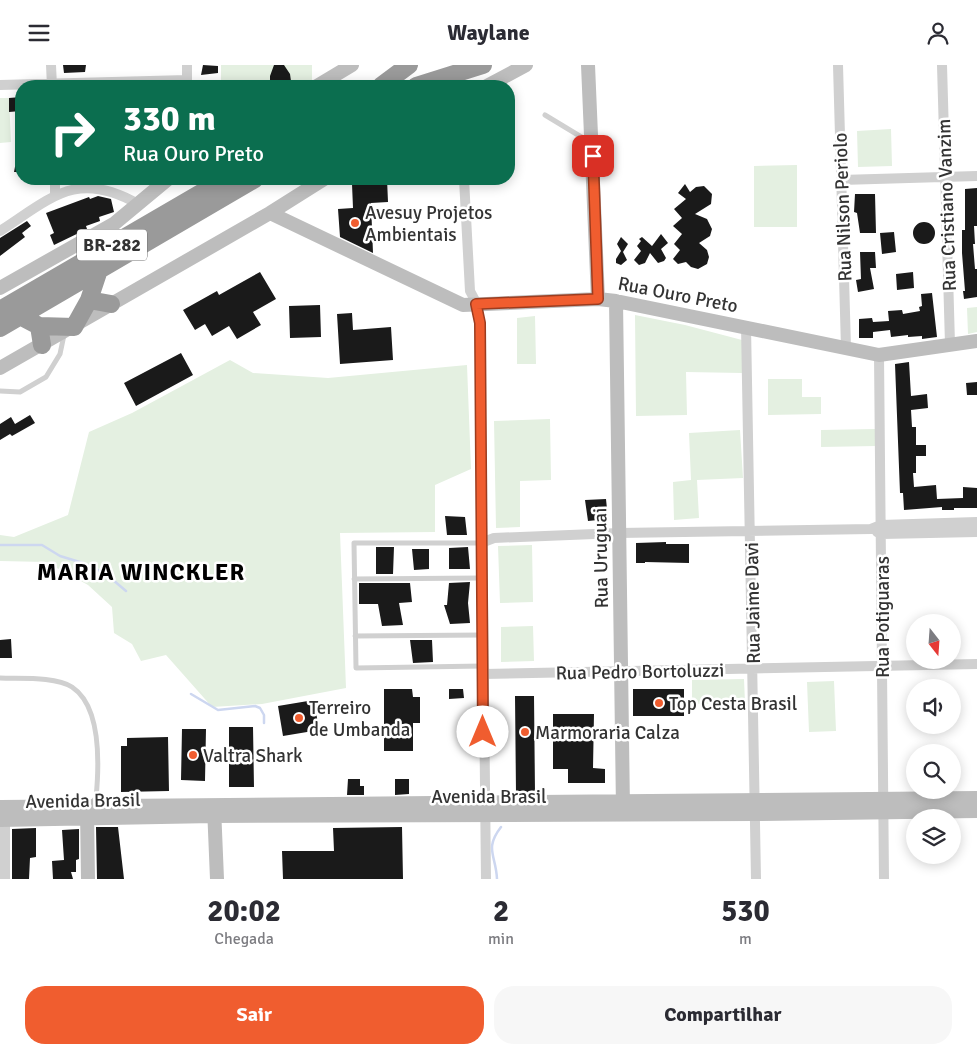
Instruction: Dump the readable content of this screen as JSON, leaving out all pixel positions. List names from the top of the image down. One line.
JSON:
{"streets":{"highway":["BR-282"],"street":["Rua Cristiano Vanzim","Rua Nilson Periolo","Rua Ouro Preto","Rua Uruguai","Rua Jaime Davi","Rua Potiguaras","Rua Pedro Bortoluzzi","Avenida Brasil"]},"crossings":[["Rua Cristiano Vanzim","Rua Ouro Preto"],["Rua Nilson Periolo","Rua Ouro Preto"],["Rua Ouro Preto","Rua Uruguai"],["Rua Ouro Preto","Rua Jaime Davi"],["Rua Ouro Preto","Rua Potiguaras"],["Rua Uruguai","Rua Pedro Bortoluzzi"],["Rua Uruguai","Avenida Brasil"],["Rua Jaime Davi","Rua Pedro Bortoluzzi"],["Rua Jaime Davi","Avenida Brasil"],["Rua Potiguaras","Rua Pedro Bortoluzzi"],["Rua Potiguaras","Avenida Brasil"]],"districts":["MARIA WINCKLER"],"places":["Avesuy Projetos Ambientais","Top Cesta Brasil","Terreiro de Umbanda","Marmoraria Calza","Valtra Shark"],"north":"bottom","page":{"header":"Waylane","turn":["330 m","Rua Ouro Preto"],"eta":["20:02","Chegada","2","min","530","m"],"buttons":["Sair","Compartilhar"]}}
